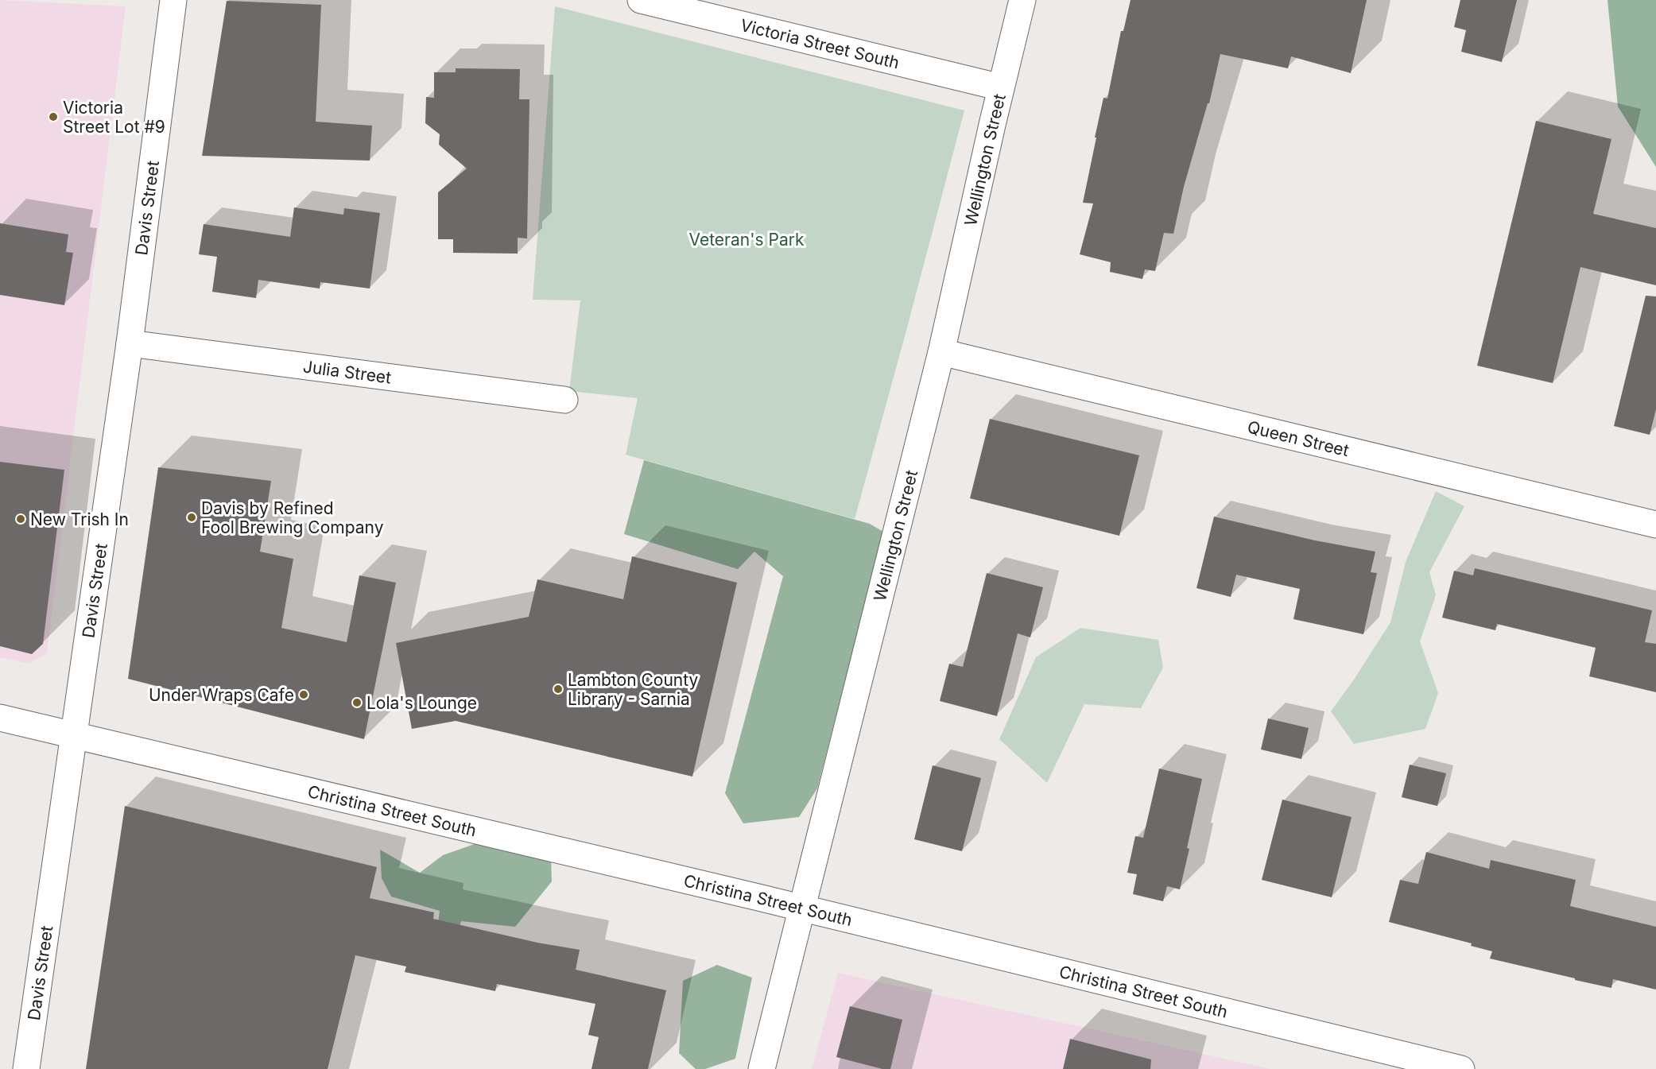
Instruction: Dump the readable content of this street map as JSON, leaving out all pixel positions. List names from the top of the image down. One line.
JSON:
{"streets":{"street":["Victoria Street South","Wellington Street","Davis Street","Julia Street","Queen Street","Christina Street South"]},"crossings":[["Victoria Street South","Wellington Street"],["Wellington Street","Queen Street"],["Wellington Street","Christina Street South"],["Davis Street","Julia Street"],["Davis Street","Christina Street South"]],"parks":["Veteran's Park"],"places":["Victoria Street Lot #9","Davis by Refined Fool Brewing Company","New Trish In","Lambton County Library - Sarnia","Under Wraps Cafe","Lola's Lounge"]}
